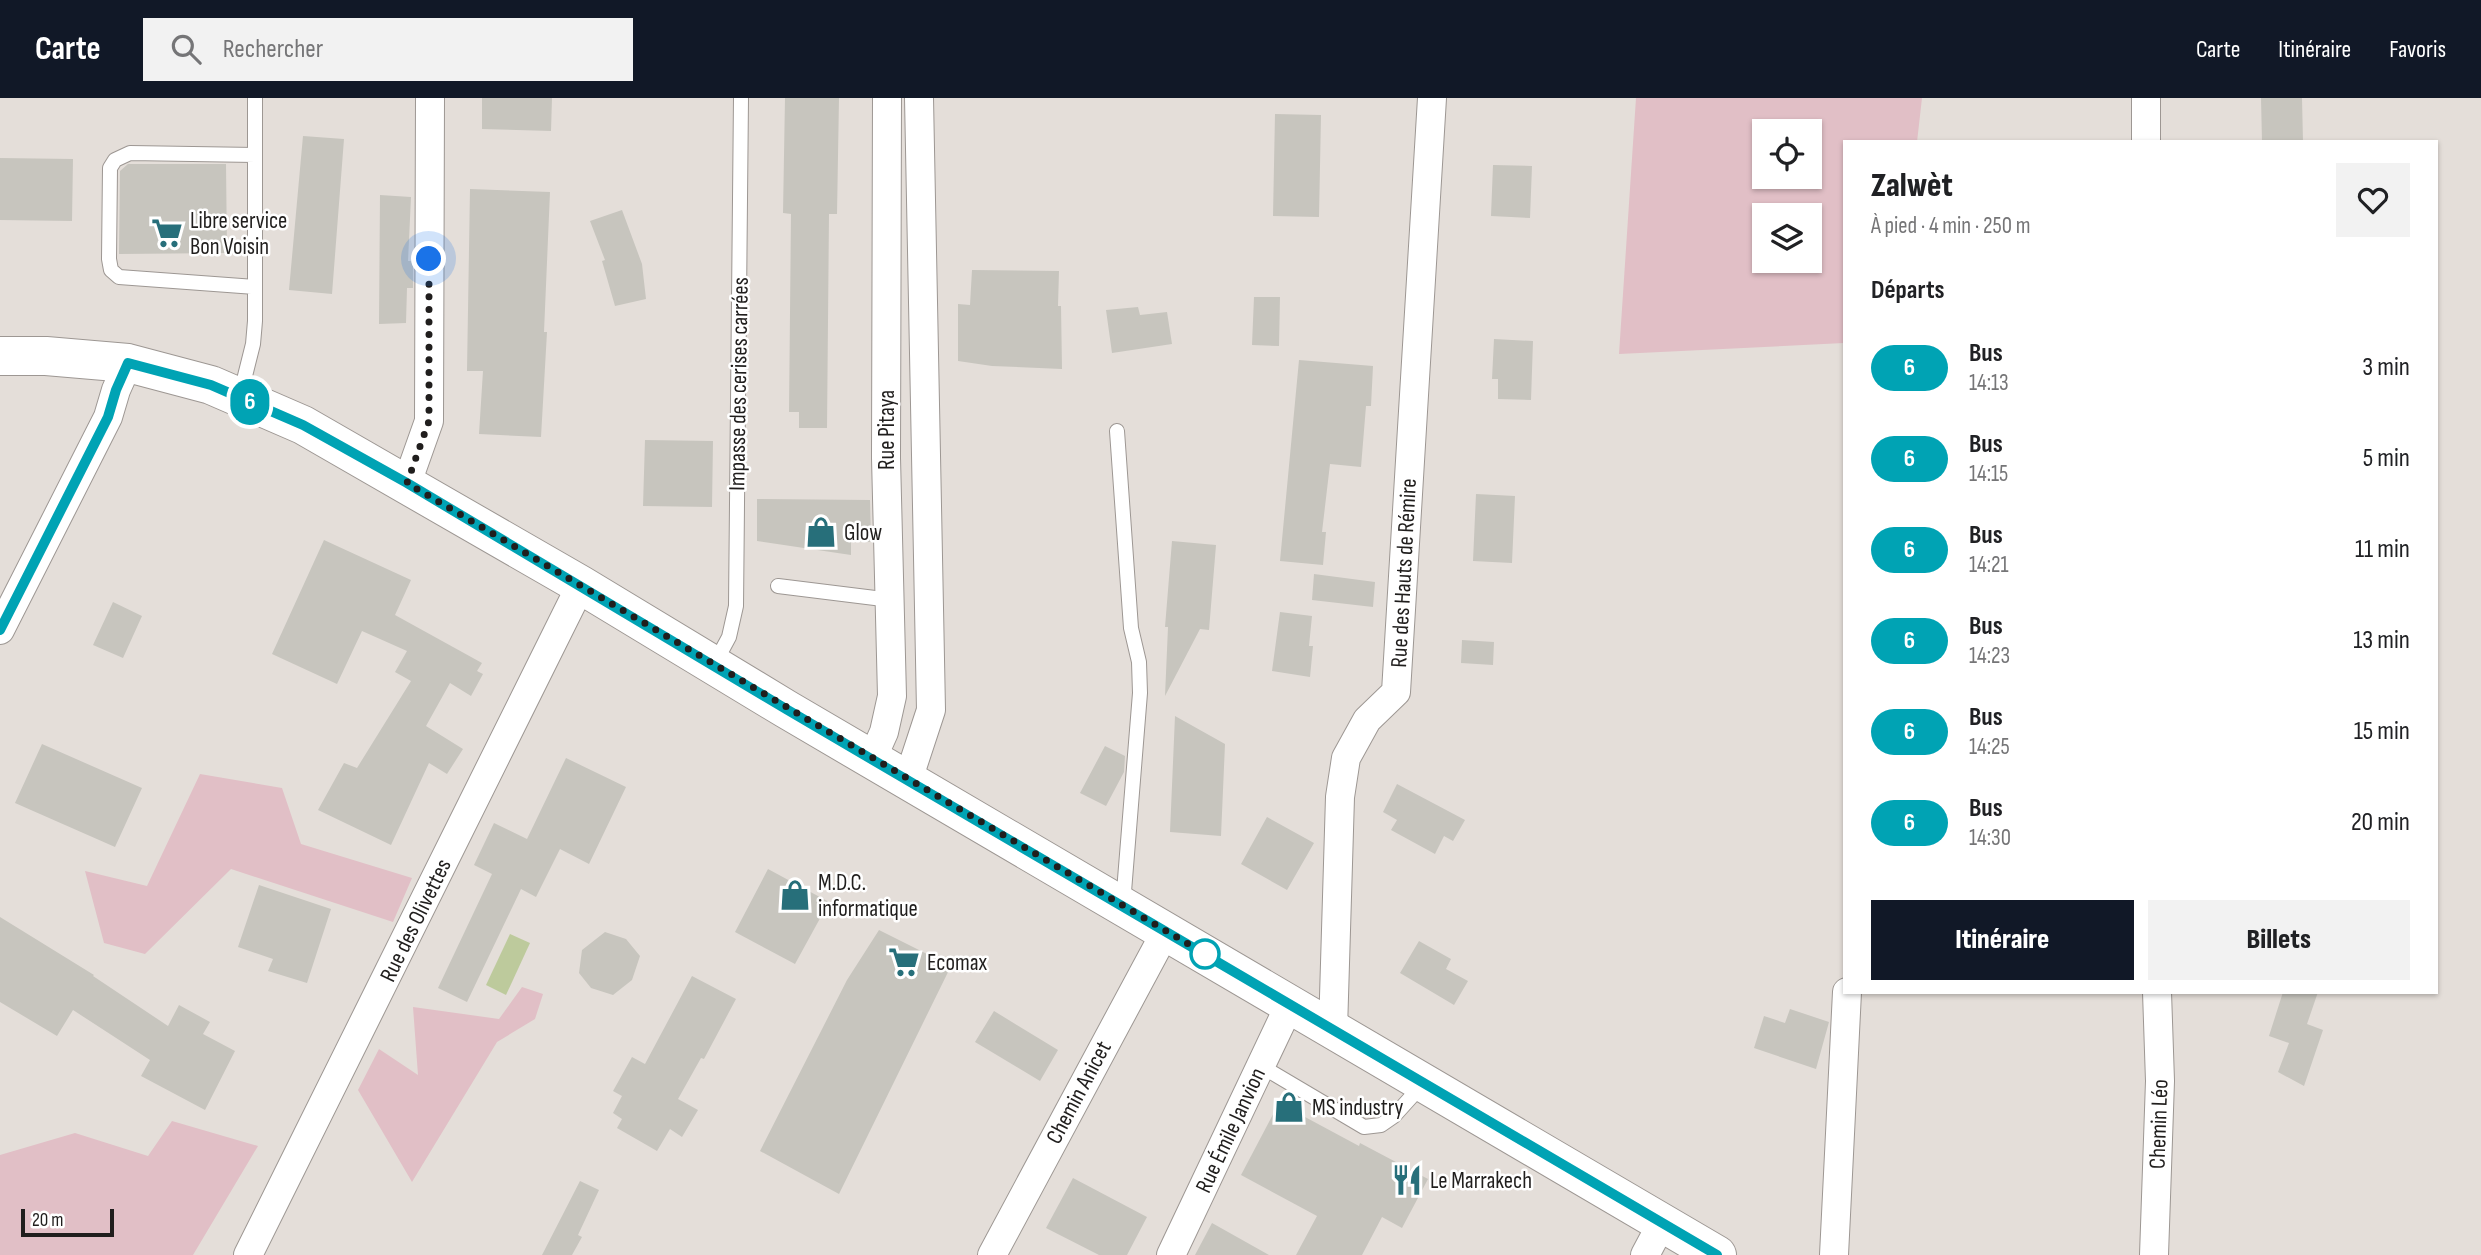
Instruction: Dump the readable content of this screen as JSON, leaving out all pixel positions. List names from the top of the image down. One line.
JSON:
{"streets":{"street":["Rue Pitaya","Rue des Hauts de Rémire","Rue des Olivettes","Chemin Anicet","Chemin Léo","Rue Émile Janvion"],"lane":["Impasse des cerises carrées"]},"places":{"supermarket":["Libre service Bon Voisin","Ecomax"],"shop":["Glow","M.D.C. informatique","MS industry"],"restaurant":["Le Marrakech"]},"lines":["bus line 6"],"scale_bar":"20 m","page":{"header":"Carte","search":"Rechercher","nav":["Carte","Itinéraire","Favoris"],"on_map":"6","heading":[["Zalwèt","À pied · 4 min · 250 m"],"Départs"],"list":[{"mark":"6","name":"Bus","note":"14:13","value":"3 min"},{"mark":"6","name":"Bus","note":"14:15","value":"5 min"},{"mark":"6","name":"Bus","note":"14:21","value":"11 min"},{"mark":"6","name":"Bus","note":"14:23","value":"13 min"},{"mark":"6","name":"Bus","note":"14:25","value":"15 min"},{"mark":"6","name":"Bus","note":"14:30","value":"20 min"}],"buttons":["Itinéraire","Billets"],"scale":"20 m"}}
